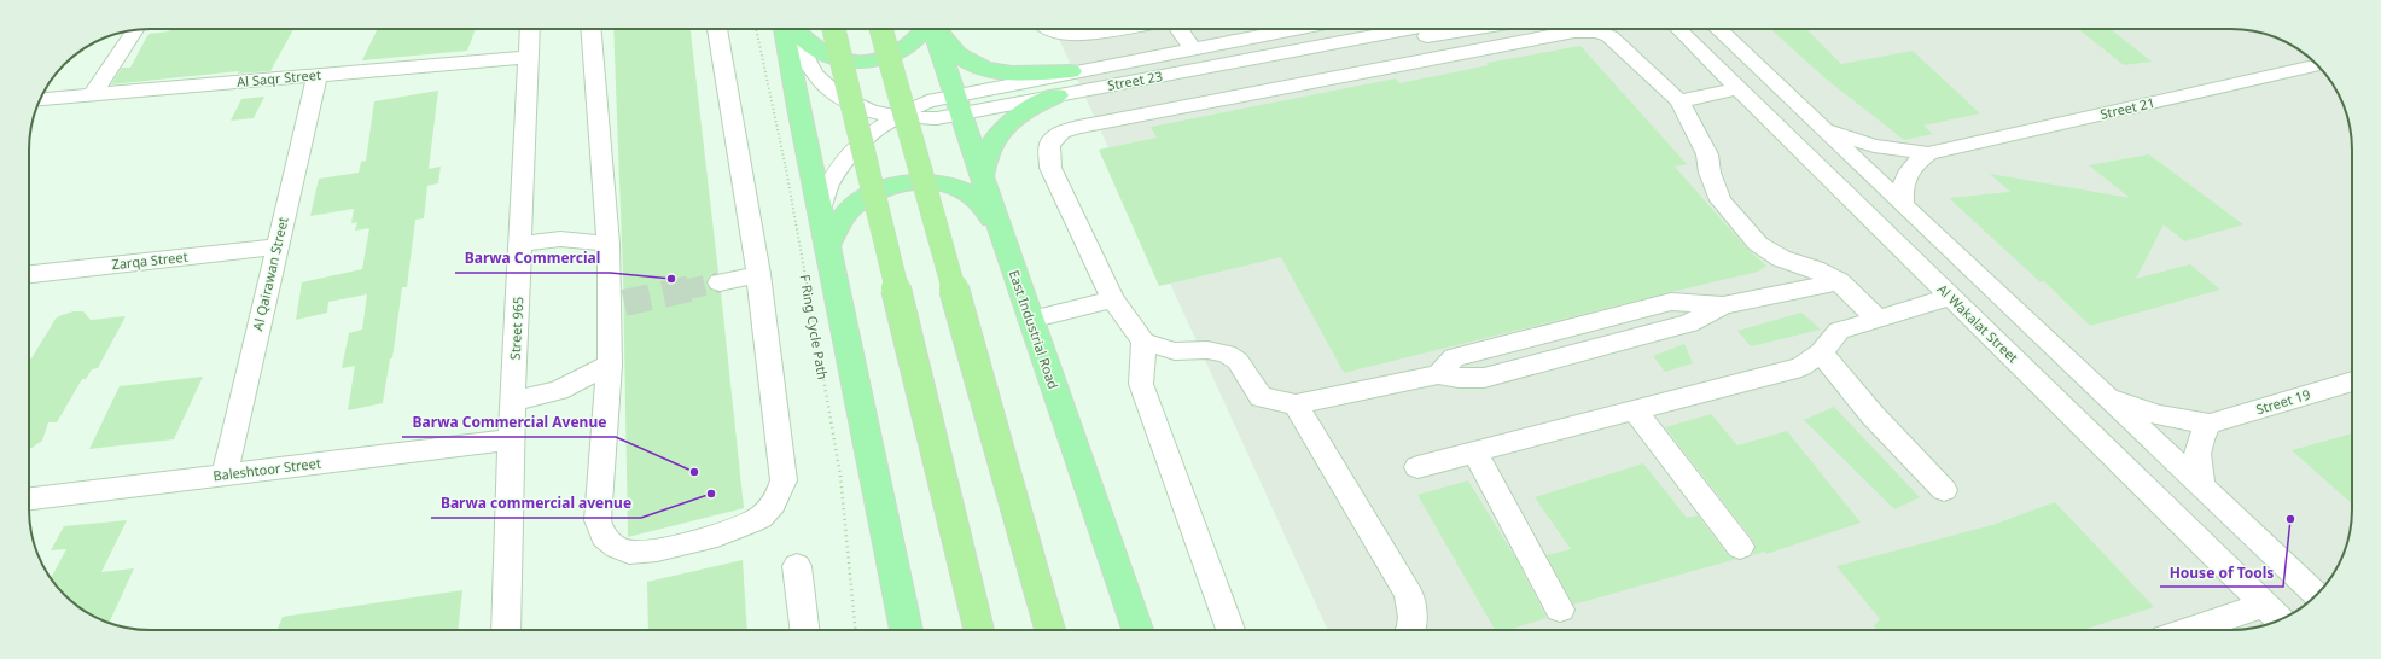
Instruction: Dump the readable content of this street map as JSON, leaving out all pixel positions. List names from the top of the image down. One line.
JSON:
{"streets":{"main road":["East Industrial Road"],"street":["Al Saqr Street","Street 23","Street 21","Zarqa Street","Al Qairawan Street","Al Wakalat Street","Street 965","Street 19","Baleshtoor Street"],"path":["F Ring Cycle Path"]},"crossings":[["Al Saqr Street","Al Qairawan Street"],["Al Saqr Street","Street 965"],["Street 23","East Industrial Road"],["Zarqa Street","Al Qairawan Street"],["Al Qairawan Street","Baleshtoor Street"],["Street 965","Baleshtoor Street"]],"places":["Barwa Commercial","Barwa Commercial Avenue","Barwa commercial avenue","House of Tools"]}
